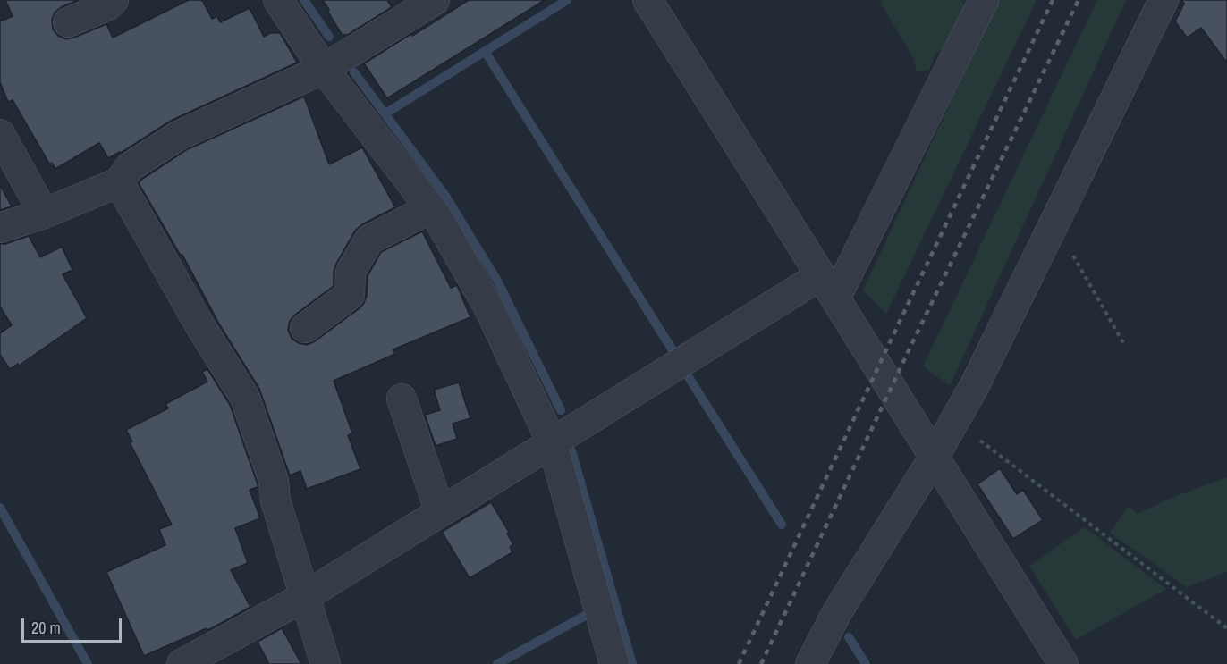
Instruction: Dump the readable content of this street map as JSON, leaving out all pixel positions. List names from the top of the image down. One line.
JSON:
{"scale_bar":"20 m"}
